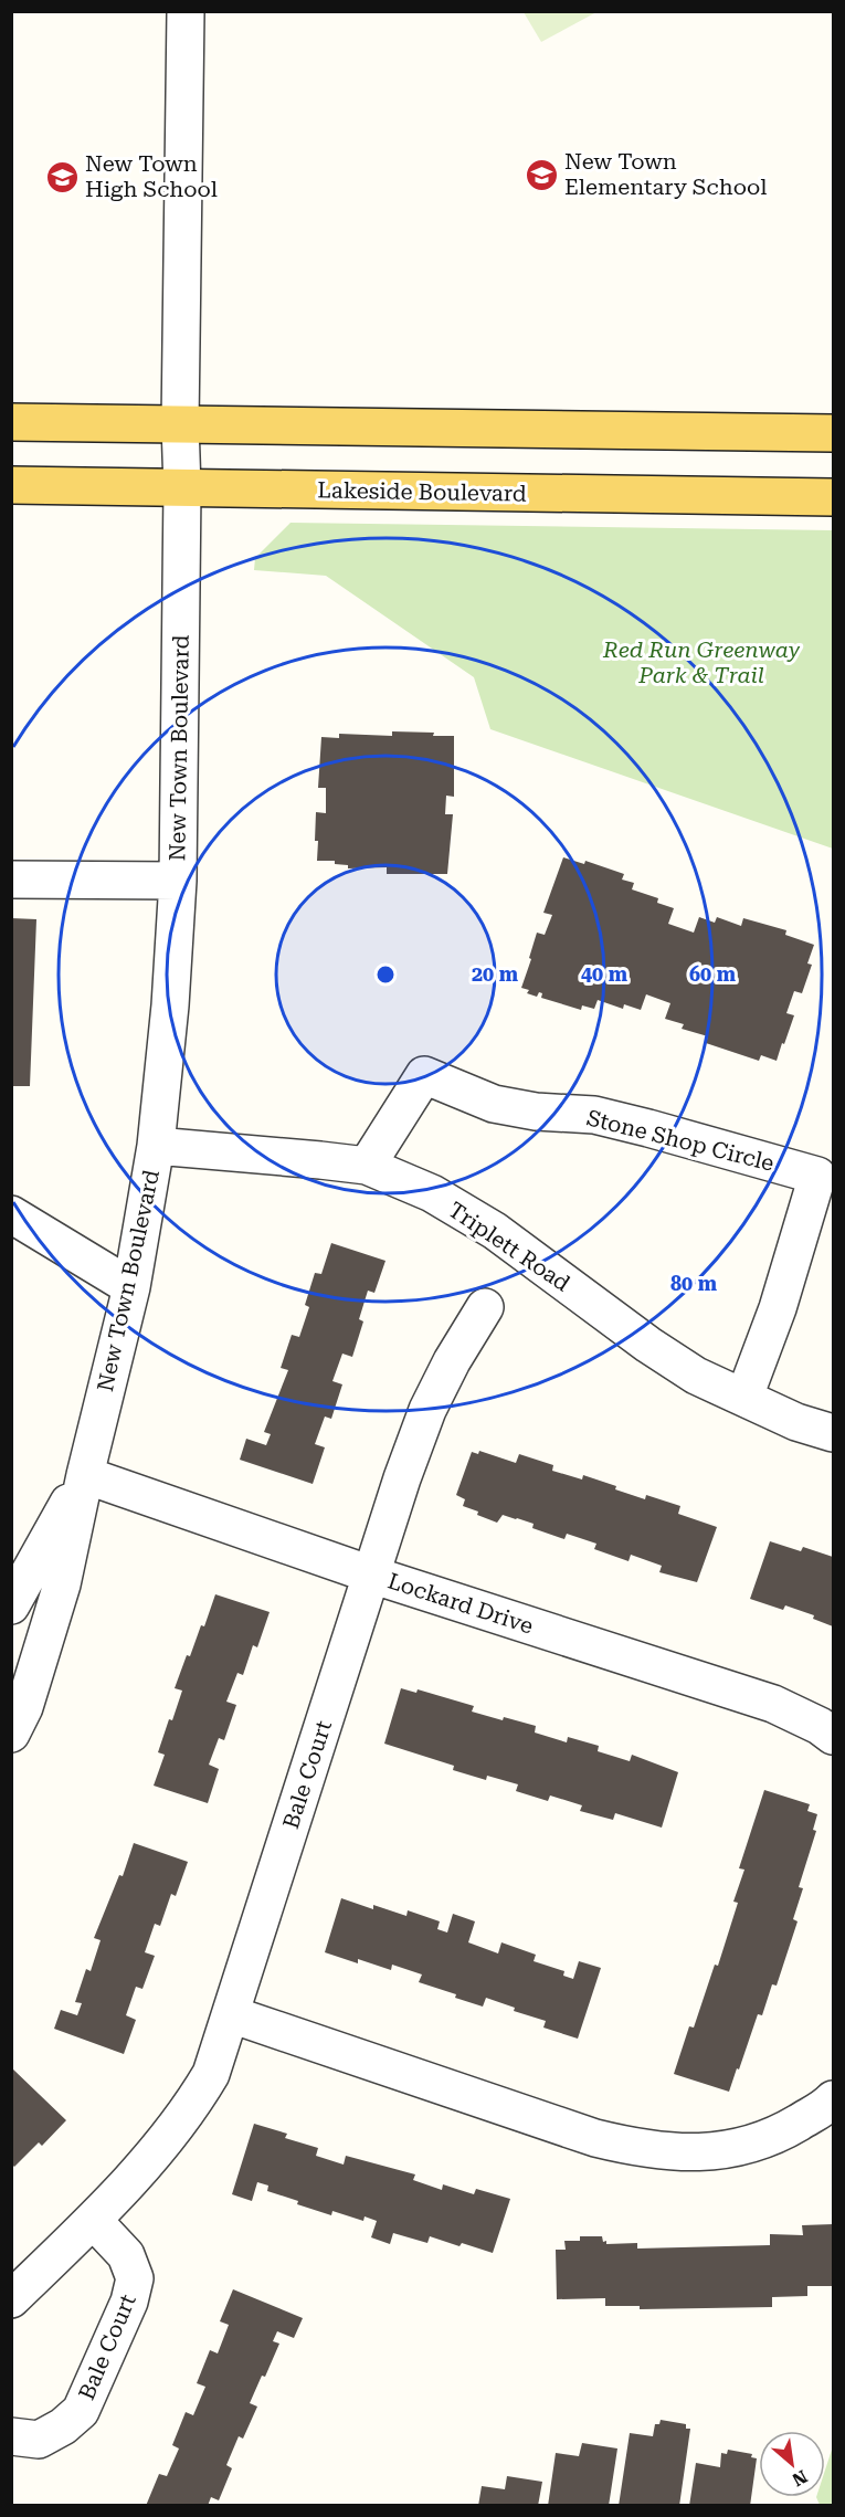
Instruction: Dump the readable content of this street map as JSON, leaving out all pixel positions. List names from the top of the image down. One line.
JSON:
{"streets":{"main road":["Lakeside Boulevard"],"street":["New Town Boulevard","Stone Shop Circle","Triplett Road","Lockard Drive","Bale Court"]},"crossings":[["Lakeside Boulevard","New Town Boulevard"],["New Town Boulevard","Triplett Road"],["New Town Boulevard","Lockard Drive"],["Stone Shop Circle","Triplett Road"],["Lockard Drive","Bale Court"]],"parks":["Red Run Greenway Park & Trail"],"places":{"school or university":["New Town Elementary School","New Town High School"]},"north":"bottom right","rings":["20 m","40 m","60 m","80 m"]}
